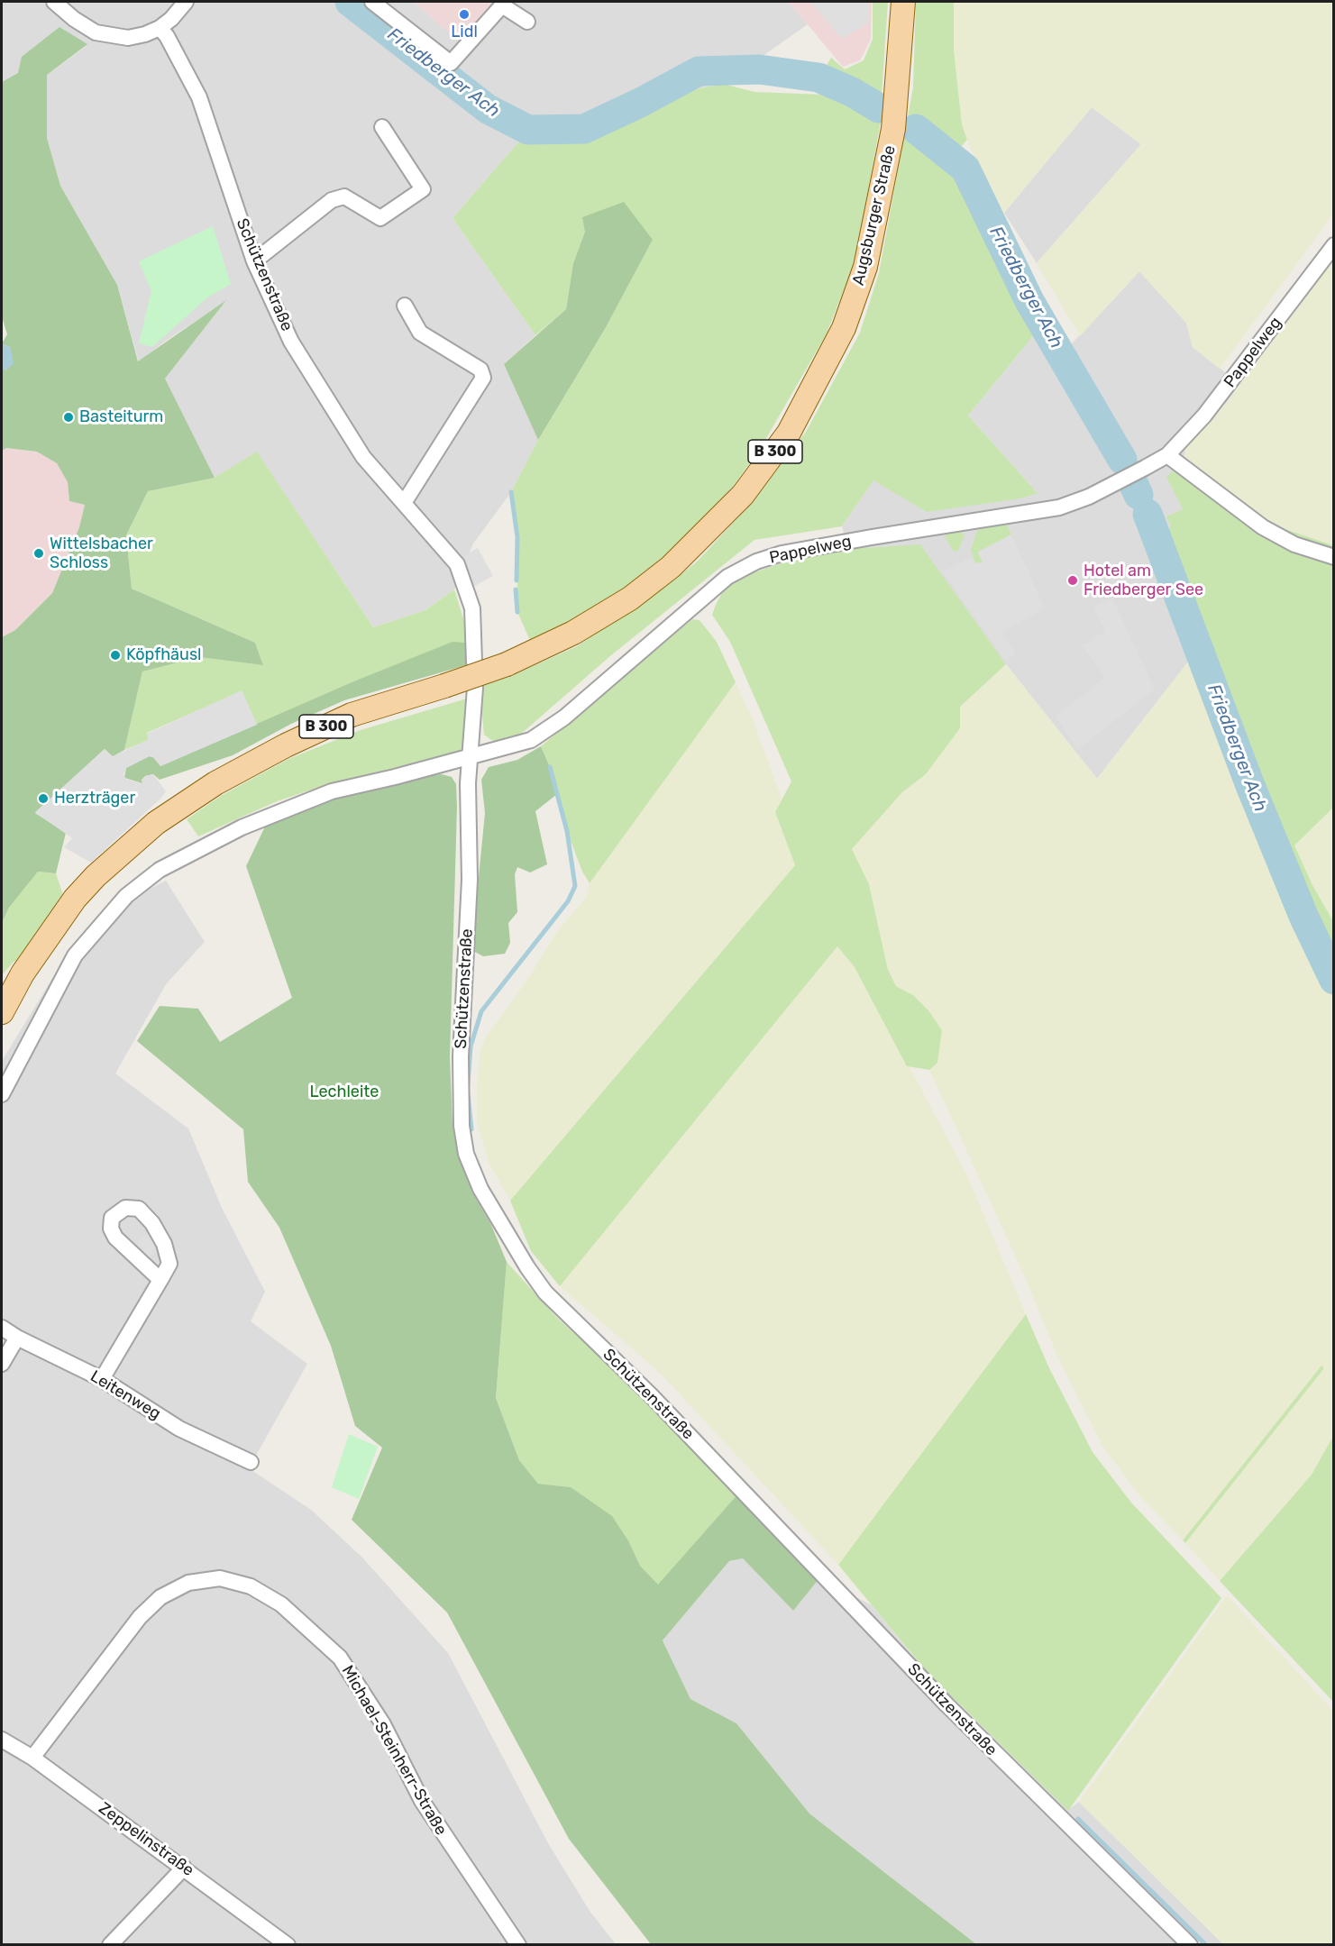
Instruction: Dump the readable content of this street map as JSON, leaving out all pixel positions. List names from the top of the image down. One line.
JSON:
{"streets":{"main road":["Augsburger Straße","B 300"],"street":["Schützenstraße","Pappelweg","Leitenweg","Michael-Steinherr-Straße","Zeppelinstraße"]},"crossings":[["Schützenstraße","Pappelweg"],["Michael-Steinherr-Straße","Zeppelinstraße"]],"water":["Friedberger Ach"],"parks":["Lechleite"],"places":["Lidl","Basteiturm","Wittelsbacher Schloss","Hotel am Friedberger See","Köpfhäusl","Herzträger"]}
